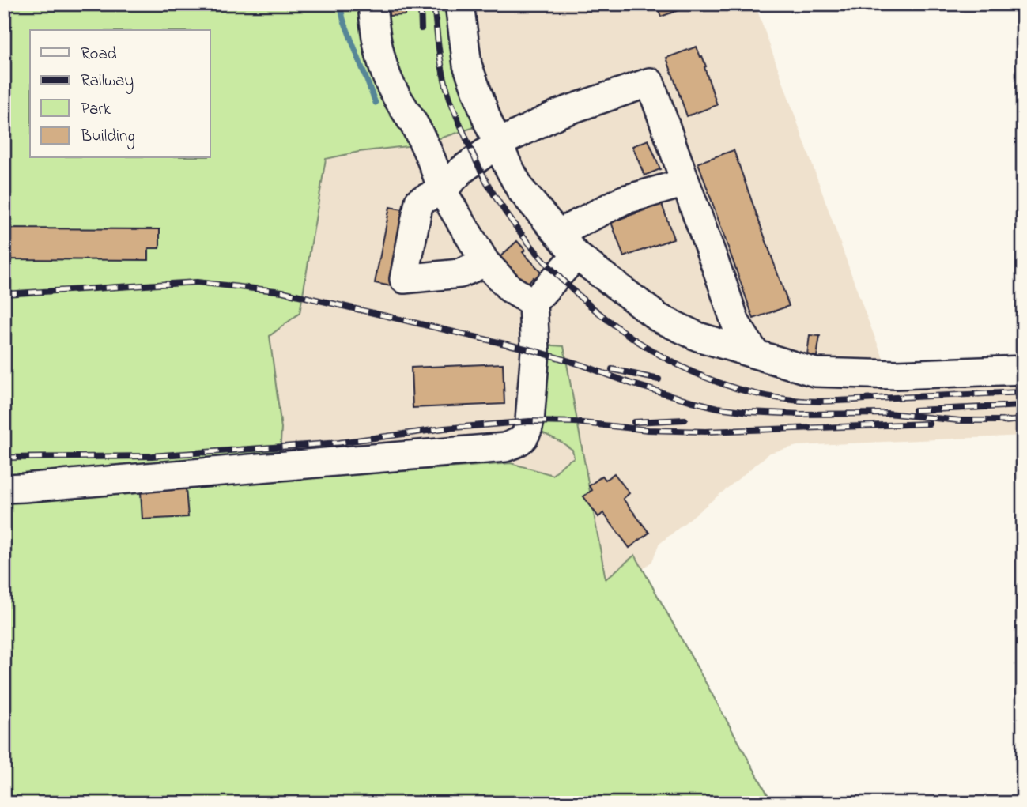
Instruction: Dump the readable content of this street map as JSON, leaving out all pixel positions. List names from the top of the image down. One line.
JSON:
{"legend":["Road","Railway","Park","Building"]}
